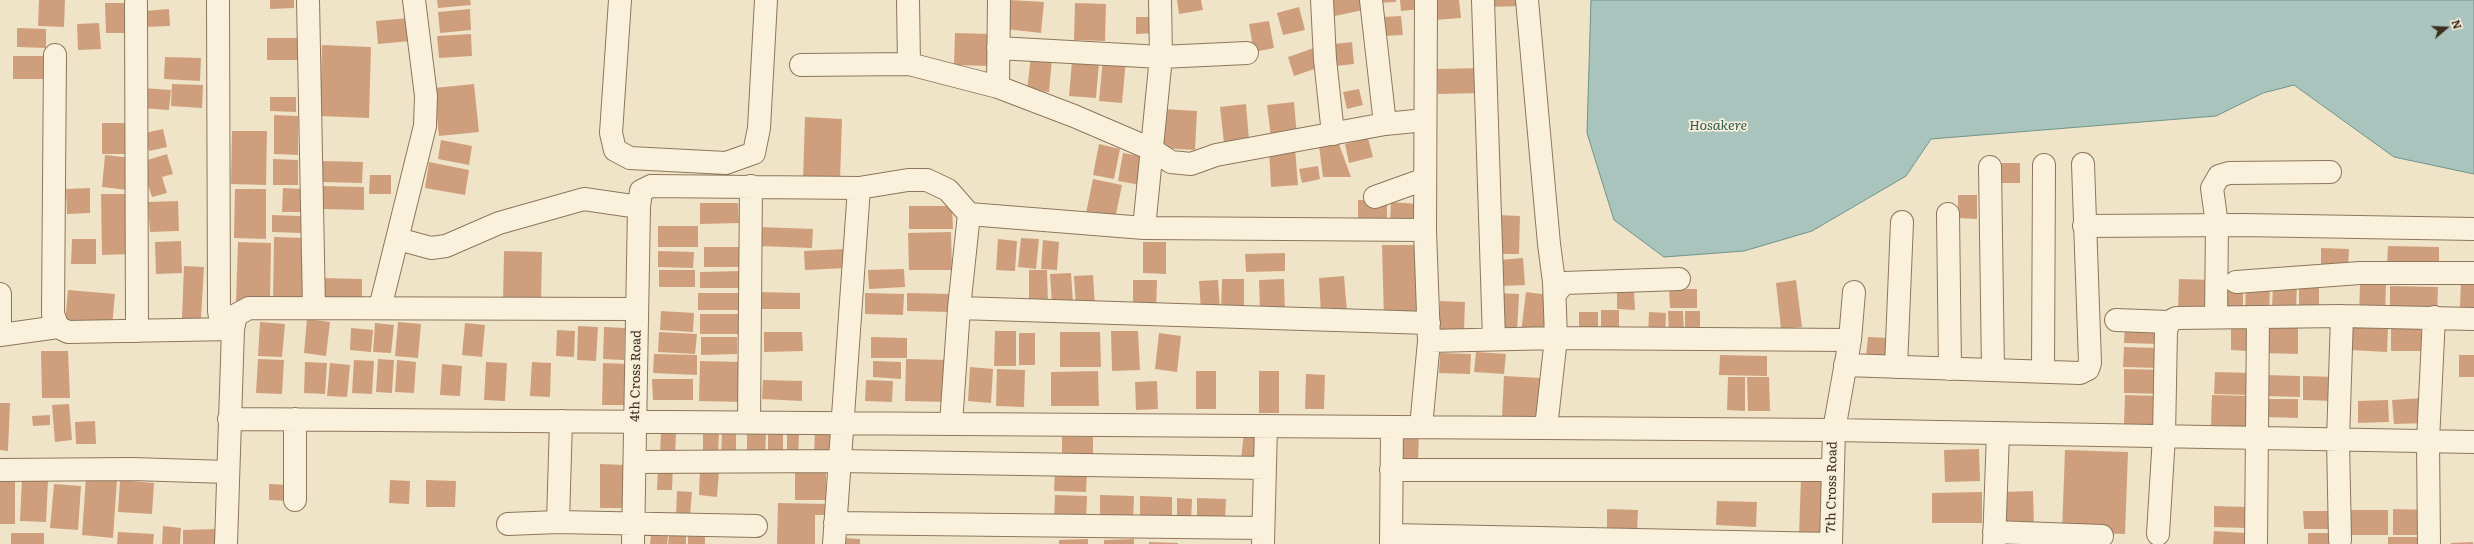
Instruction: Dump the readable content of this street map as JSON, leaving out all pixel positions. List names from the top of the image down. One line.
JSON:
{"streets":{"street":["4th Cross Road","7th Cross Road"]},"water":["Hosakere"],"north":"right"}
